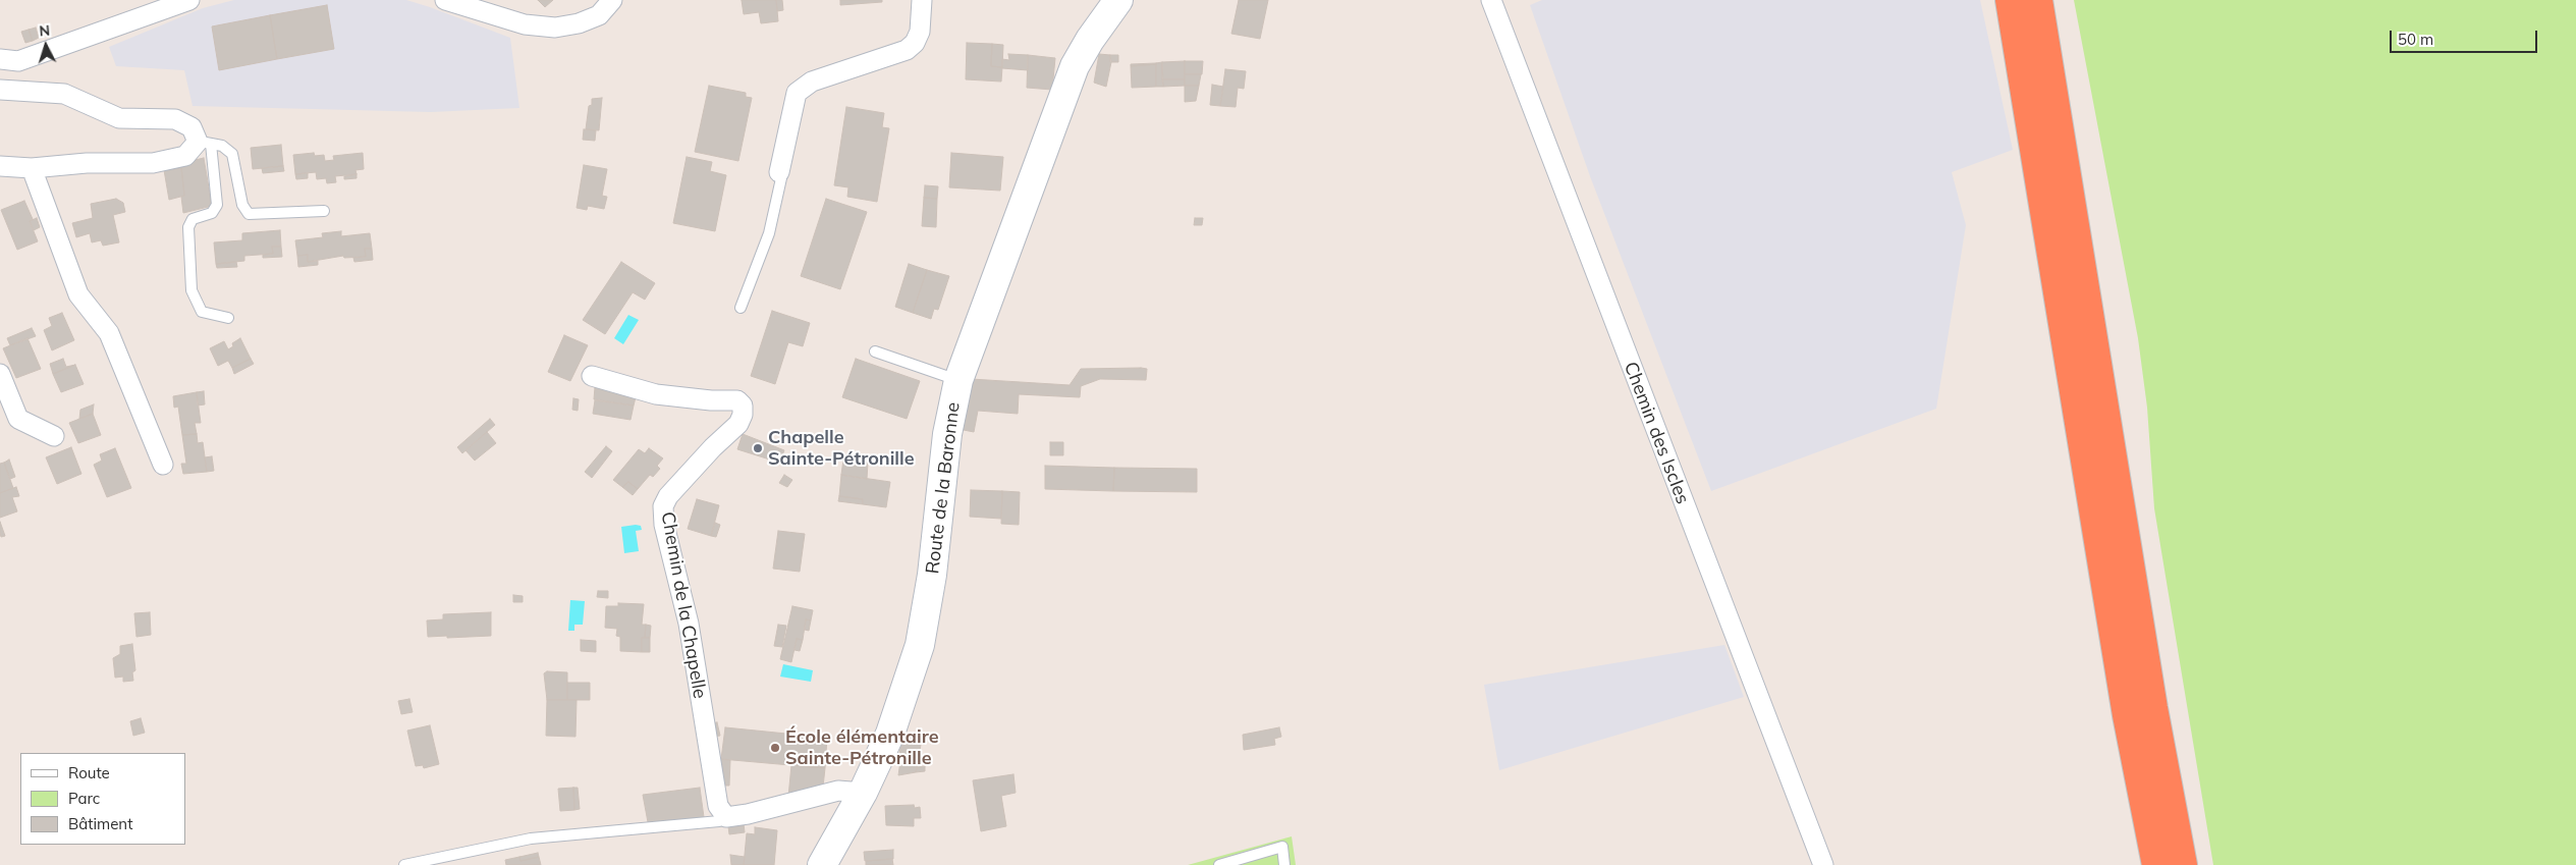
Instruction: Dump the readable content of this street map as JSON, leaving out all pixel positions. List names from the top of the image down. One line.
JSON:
{"streets":{"main road":["Route de la Baronne"],"street":["Chemin des Iscles","Chemin de la Chapelle"]},"places":["Chapelle Sainte-Pétronille","École élémentaire Sainte-Pétronille"],"legend":["Route","Parc","Bâtiment"],"scale_bar":"50 m","north":"top"}
